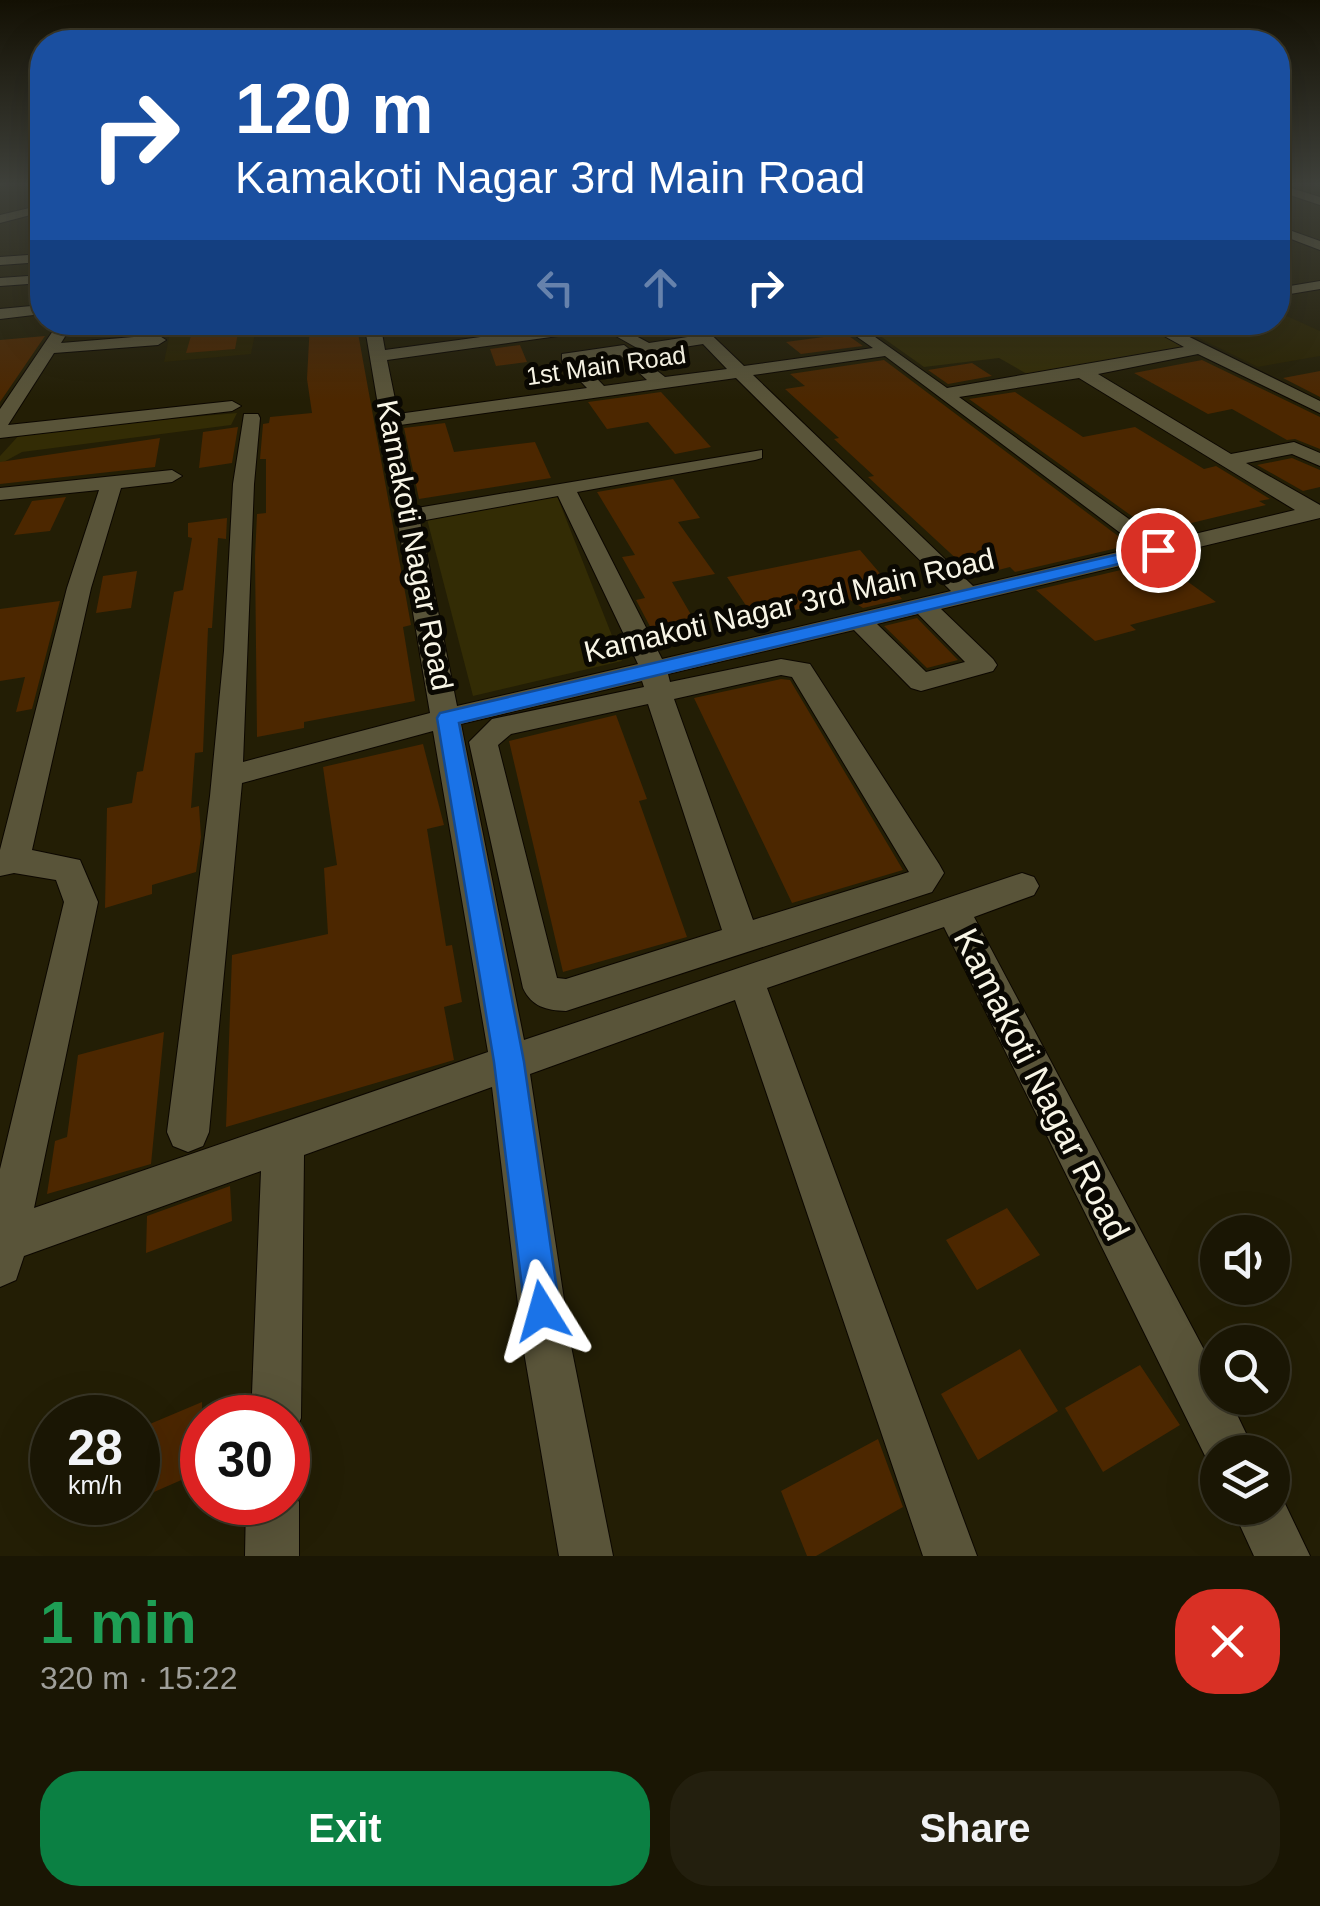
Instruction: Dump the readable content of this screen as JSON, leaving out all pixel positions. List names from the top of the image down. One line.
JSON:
{"streets":{"street":["1st Main Road","Kamakoti Nagar Road","Kamakoti Nagar 3rd Main Road"]},"crossings":[["1st Main Road","Kamakoti Nagar Road"],["Kamakoti Nagar Road","Kamakoti Nagar 3rd Main Road"]],"page":{"turn":["120 m","Kamakoti Nagar 3rd Main Road"],"speed":"28 km/h","limit":"30","heading":["1 min","320 m · 15:22"],"buttons":["Exit","Share"]}}
